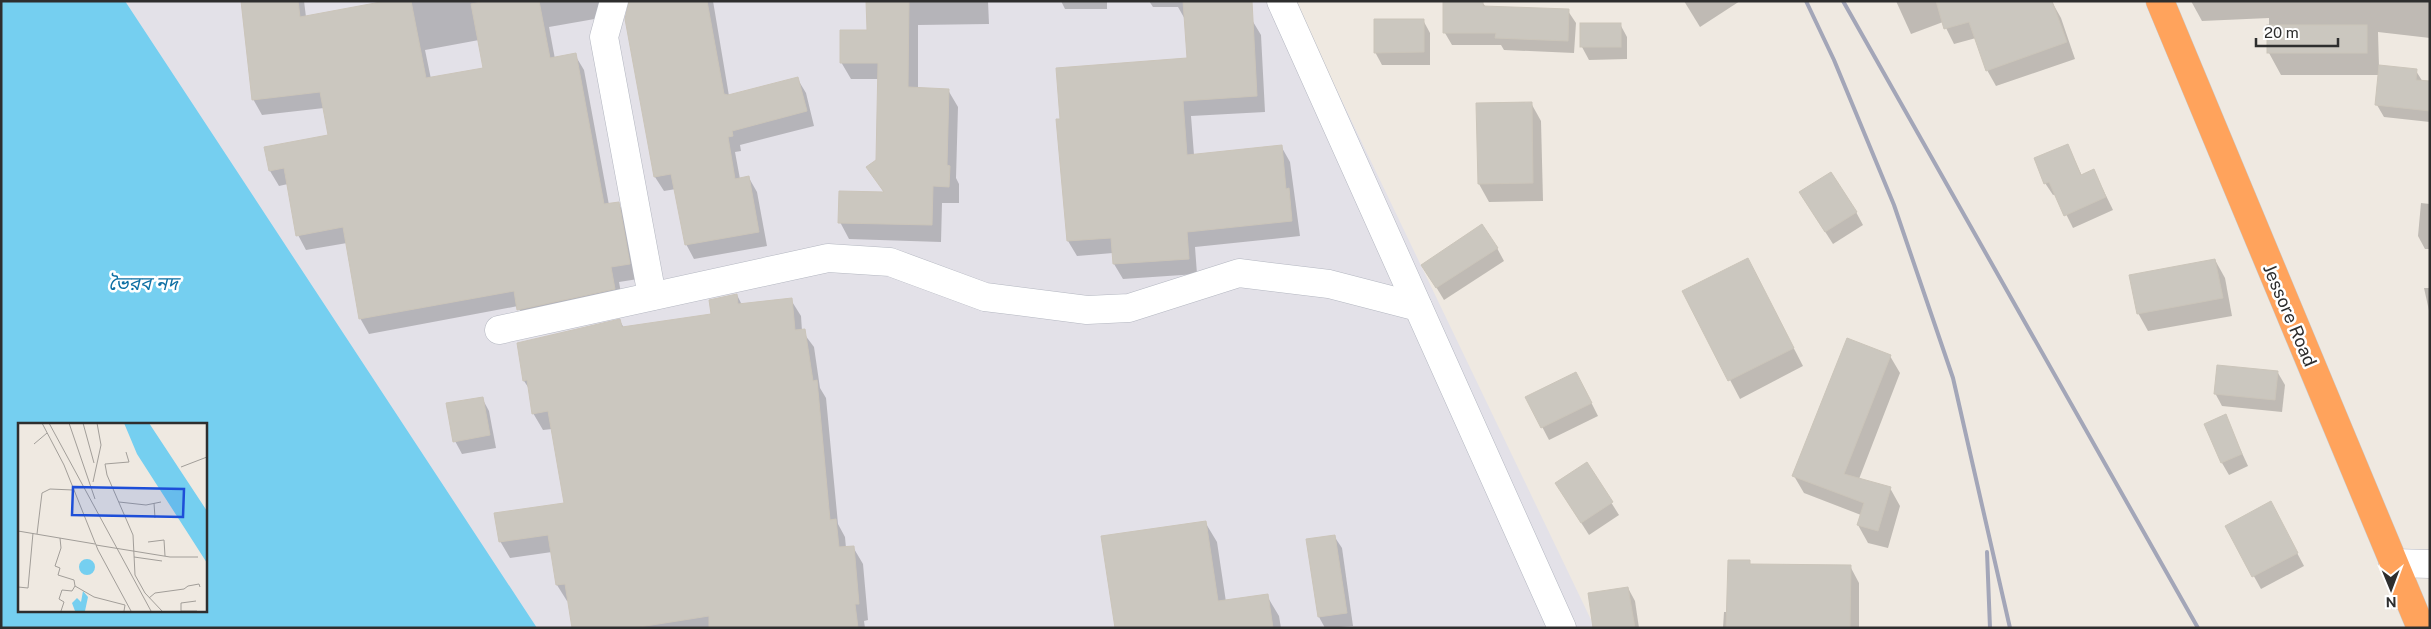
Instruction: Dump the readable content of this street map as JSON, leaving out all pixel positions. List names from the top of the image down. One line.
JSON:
{"streets":{"highway":["Jessore Road"]},"water":["ভৈরব নদ"],"scale_bar":"20 m","north":"bottom"}
